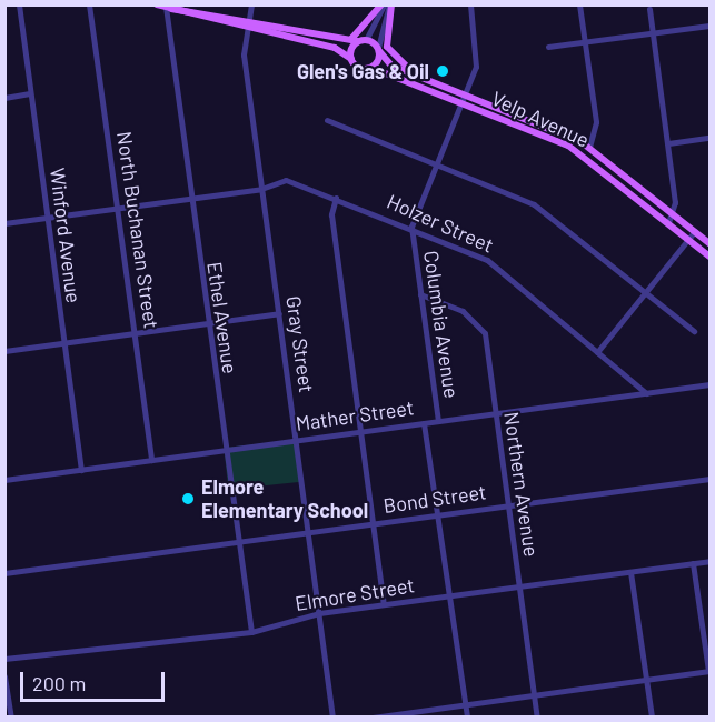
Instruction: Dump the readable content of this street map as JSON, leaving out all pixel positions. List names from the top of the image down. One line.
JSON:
{"streets":{"main road":["Velp Avenue"],"street":["Holzer Street","North Buchanan Street","Winford Avenue","Ethel Avenue","Columbia Avenue","Gray Street","Mather Street","Northern Avenue","Bond Street","Elmore Street"]},"crossings":[["Velp Avenue","Columbia Avenue"],["Holzer Street","North Buchanan Street"],["Holzer Street","Winford Avenue"],["Holzer Street","Ethel Avenue"],["Holzer Street","Columbia Avenue"],["Holzer Street","Gray Street"],["Holzer Street","Mather Street"],["North Buchanan Street","Mather Street"],["Winford Avenue","Mather Street"],["Ethel Avenue","Mather Street"],["Ethel Avenue","Bond Street"],["Ethel Avenue","Elmore Street"],["Columbia Avenue","Mather Street"],["Columbia Avenue","Northern Avenue"],["Columbia Avenue","Bond Street"],["Columbia Avenue","Elmore Street"],["Gray Street","Mather Street"],["Gray Street","Bond Street"],["Gray Street","Elmore Street"],["Mather Street","Northern Avenue"],["Northern Avenue","Bond Street"],["Northern Avenue","Elmore Street"]],"places":["Glen's Gas & Oil","Elmore Elementary School"],"scale_bar":"200 m"}
